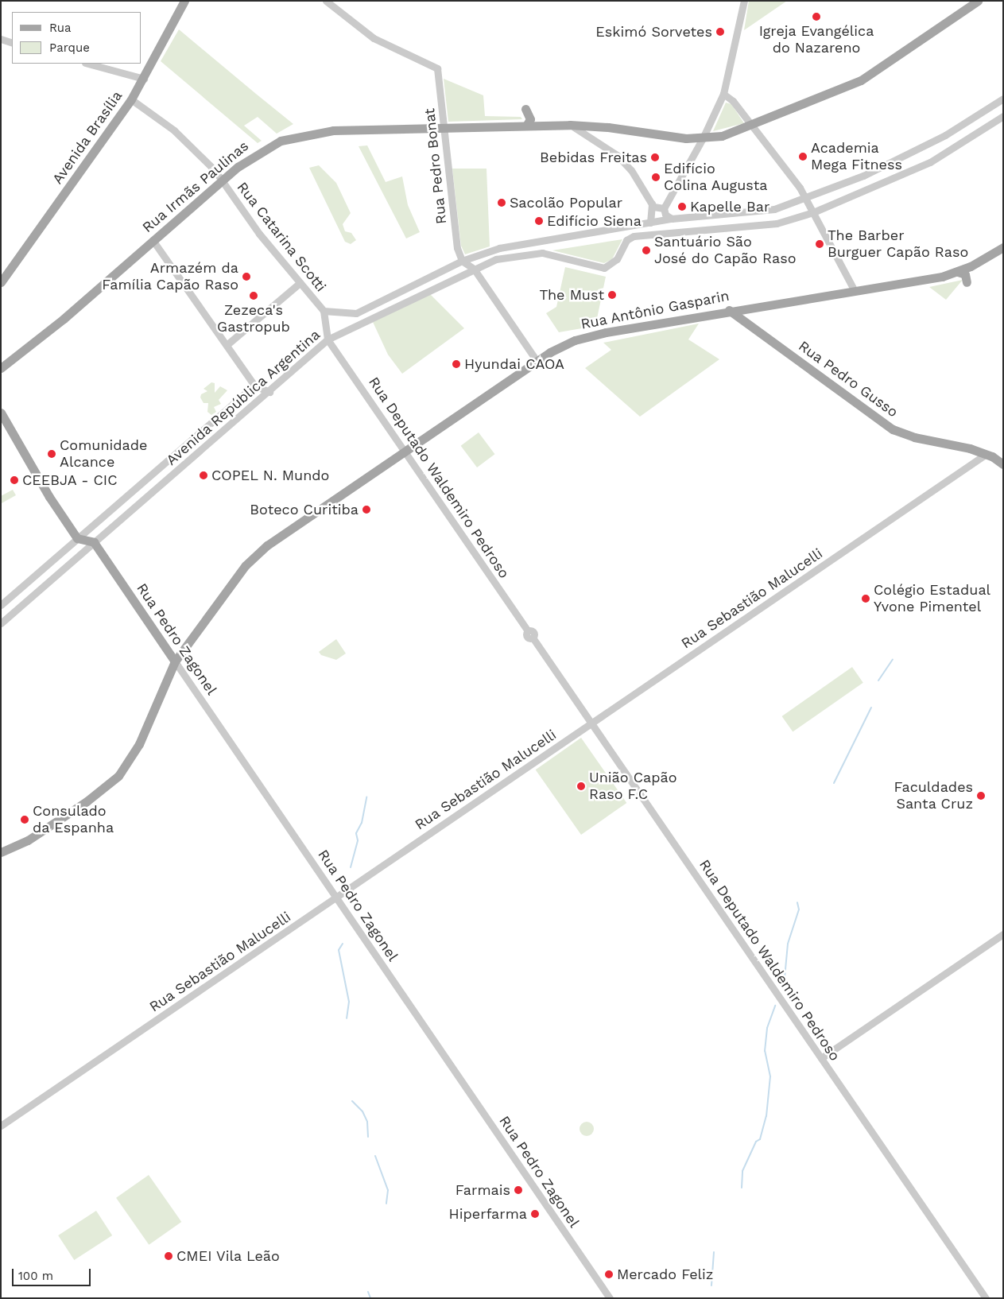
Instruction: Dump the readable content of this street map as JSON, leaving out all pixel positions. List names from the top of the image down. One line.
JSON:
{"streets":{"main road":["Avenida Brasília","Rua Irmãs Paulinas","Rua Antônio Gasparin","Rua Pedro Gusso","Rua Pedro Zagonel"],"street":["Rua Pedro Bonat","Rua Catarina Scotti","Avenida República Argentina","Rua Deputado Waldemiro Pedroso","Rua Sebastião Malucelli"]},"crossings":[["Avenida Brasília","Rua Catarina Scotti"],["Rua Pedro Bonat","Rua Irmãs Paulinas"],["Rua Pedro Bonat","Avenida República Argentina"],["Rua Irmãs Paulinas","Rua Catarina Scotti"],["Rua Catarina Scotti","Avenida República Argentina"],["Rua Antônio Gasparin","Rua Pedro Gusso"],["Rua Antônio Gasparin","Rua Deputado Waldemiro Pedroso"],["Rua Antônio Gasparin","Rua Pedro Zagonel"],["Rua Pedro Gusso","Rua Sebastião Malucelli"],["Avenida República Argentina","Rua Deputado Waldemiro Pedroso"],["Avenida República Argentina","Rua Pedro Zagonel"],["Rua Deputado Waldemiro Pedroso","Rua Sebastião Malucelli"],["Rua Sebastião Malucelli","Rua Pedro Zagonel"]],"places":["Igreja Evangélica do Nazareno","Eskimó Sorvetes","Academia Mega Fitness","Bebidas Freitas","Edifício Colina Augusta","Sacolão Popular","Kapelle Bar","Edifício Siena","The Barber Burguer Capão Raso","Santuário São José do Capão Raso","Armazém da Família Capão Raso","The Must","Zezeca's Gastropub","Hyundai CAOA","Comunidade Alcance","COPEL N. Mundo","CEEBJA - CIC","Boteco Curitiba","Colégio Estadual Yvone Pimentel","União Capão Raso F.C","Faculdades Santa Cruz","Consulado da Espanha","Farmais","Hiperfarma","CMEI Vila Leão","Mercado Feliz"],"legend":["Rua","Parque"],"scale_bar":"100 m"}
